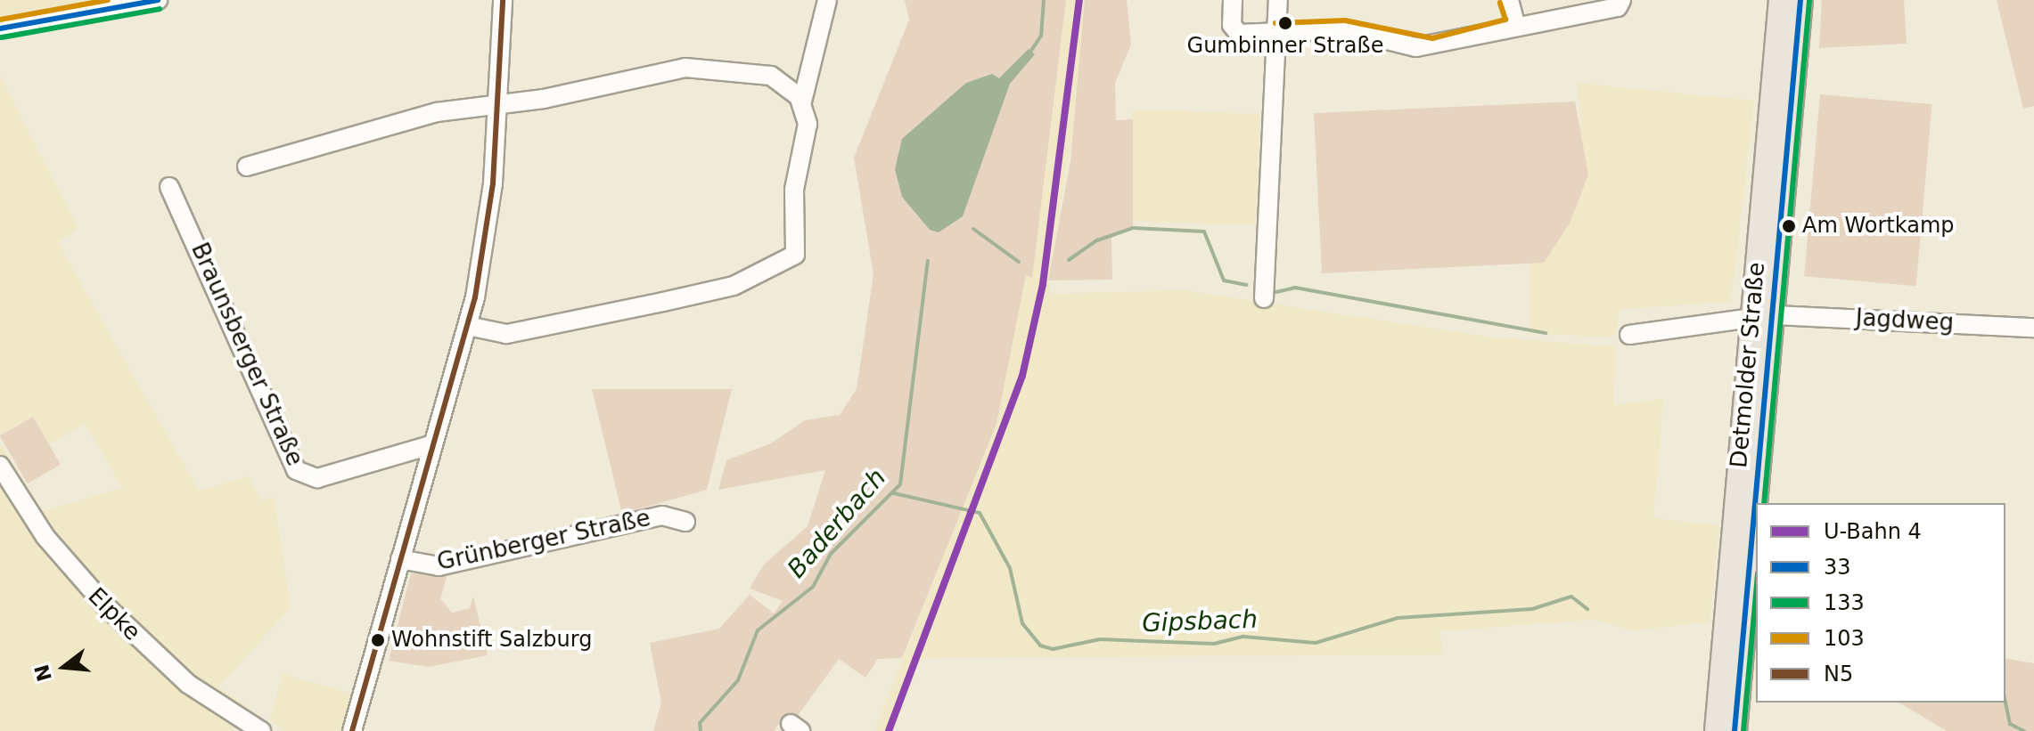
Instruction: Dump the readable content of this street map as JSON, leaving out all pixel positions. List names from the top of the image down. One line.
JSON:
{"streets":{"main road":["Detmolder Straße"],"street":["Jagdweg","Braunsberger Straße","Grünberger Straße","Elpke"]},"crossings":[["Jagdweg","Detmolder Straße"]],"water":["Baderbach","Gipsbach"],"places":["Gumbinner Straße","Am Wortkamp","Wohnstift Salzburg"],"lines":["metro line 4","transit line 33","transit line 103","transit line N5","transit line 133"],"legend":["U-Bahn 4","33","133","103","N5"],"north":"left"}
